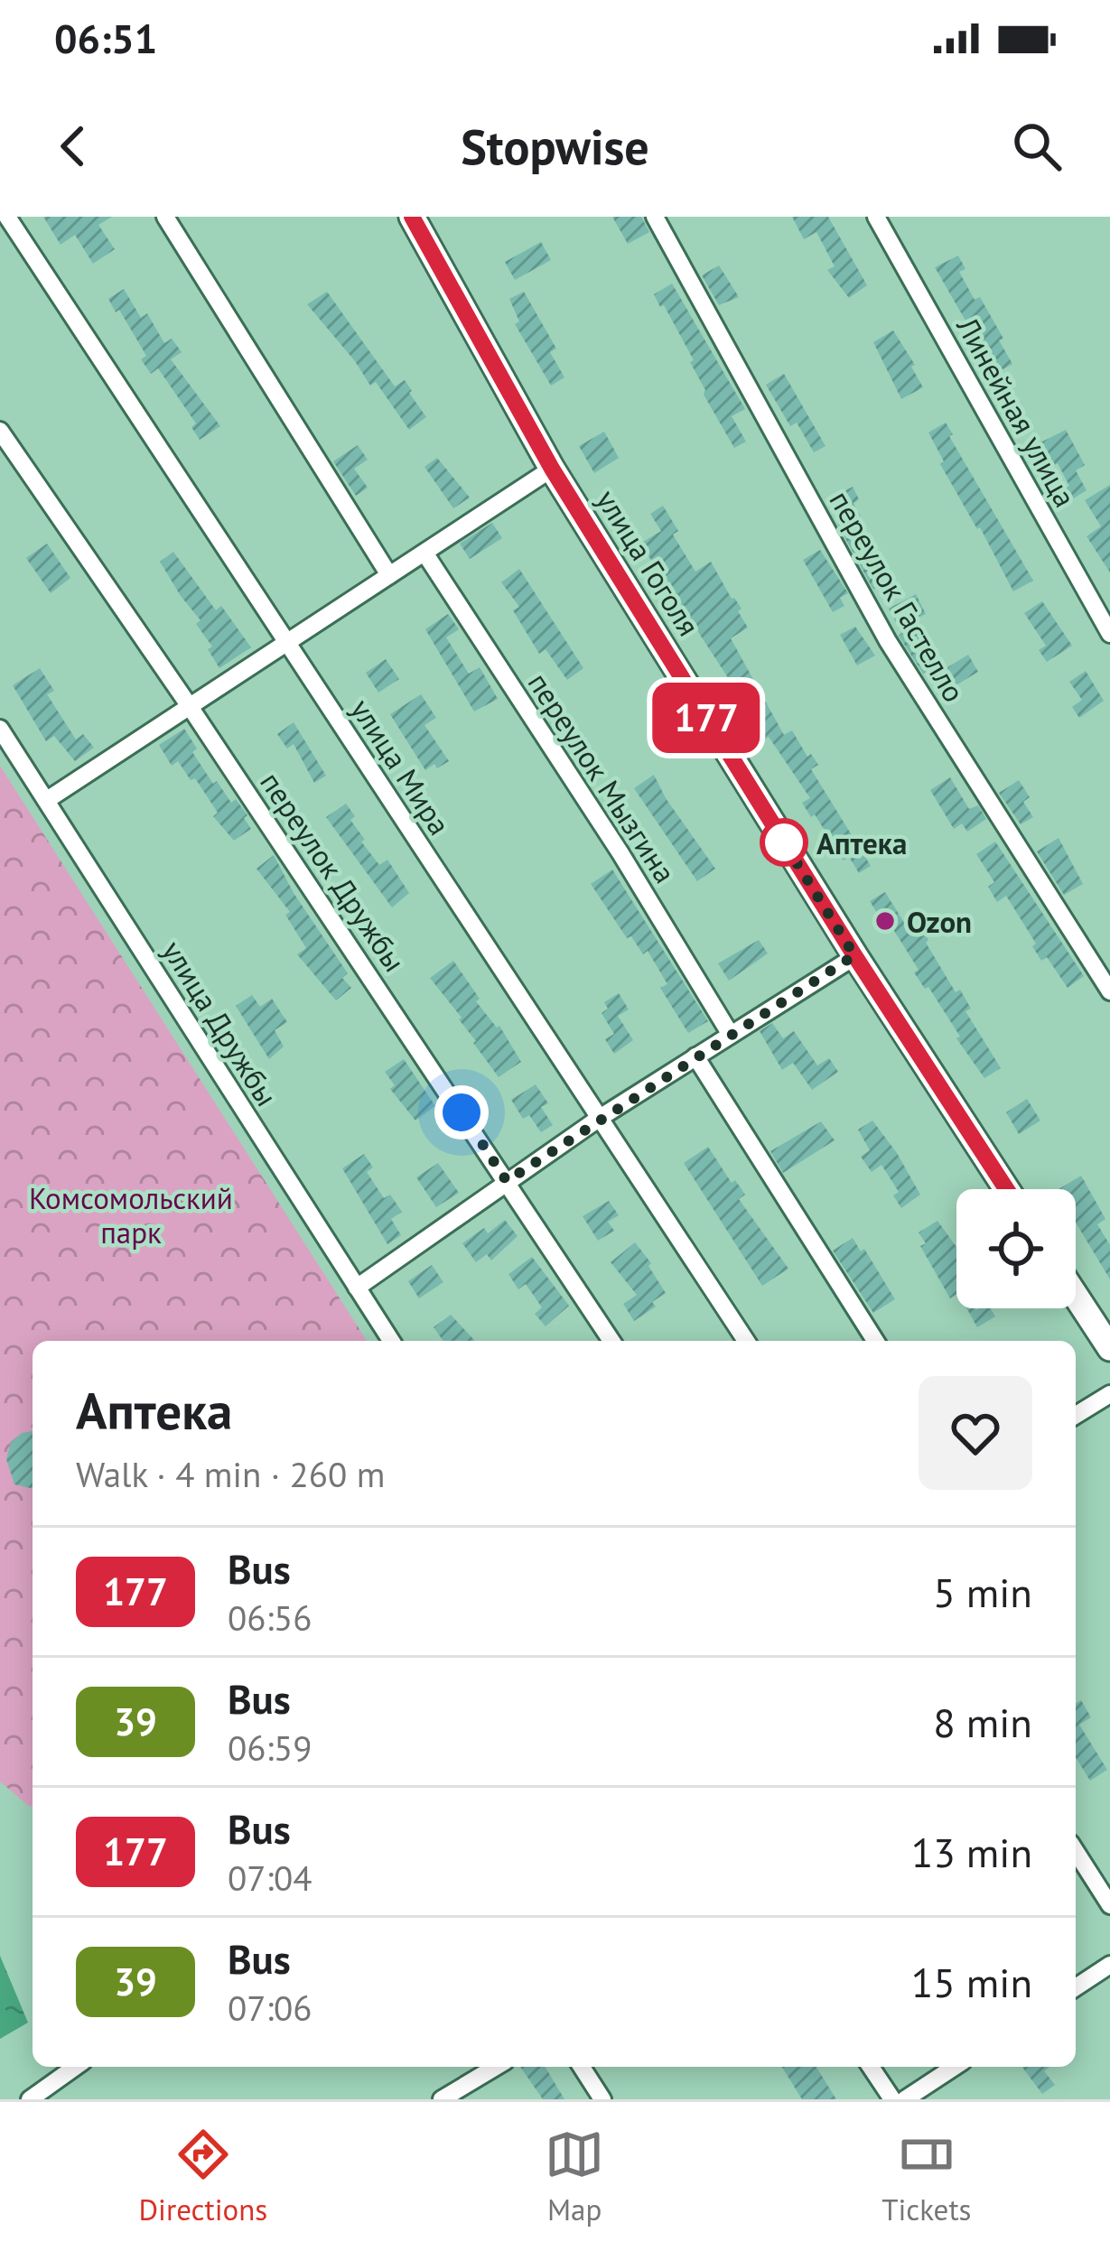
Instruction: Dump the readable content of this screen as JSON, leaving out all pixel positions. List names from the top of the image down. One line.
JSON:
{"streets":{"street":["Линейная улица","улица Гоголя","переулок Гастелло","улица Мира","переулок Мызгина","переулок Дружбы","улица Дружбы"]},"parks":["Комсомольский парк"],"places":["Аптека","Ozon"],"lines":["bus line 177"],"page":{"status":"06:51","header":"Stopwise","on_map":"177","heading":["Аптека","Walk · 4 min · 260 m"],"list":[{"mark":"177","name":"Bus","note":"06:56","value":"5 min"},{"mark":"39","name":"Bus","note":"06:59","value":"8 min"},{"mark":"177","name":"Bus","note":"07:04","value":"13 min"},{"mark":"39","name":"Bus","note":"07:06","value":"15 min"}],"tabs":["Directions","Map","Tickets"]}}
